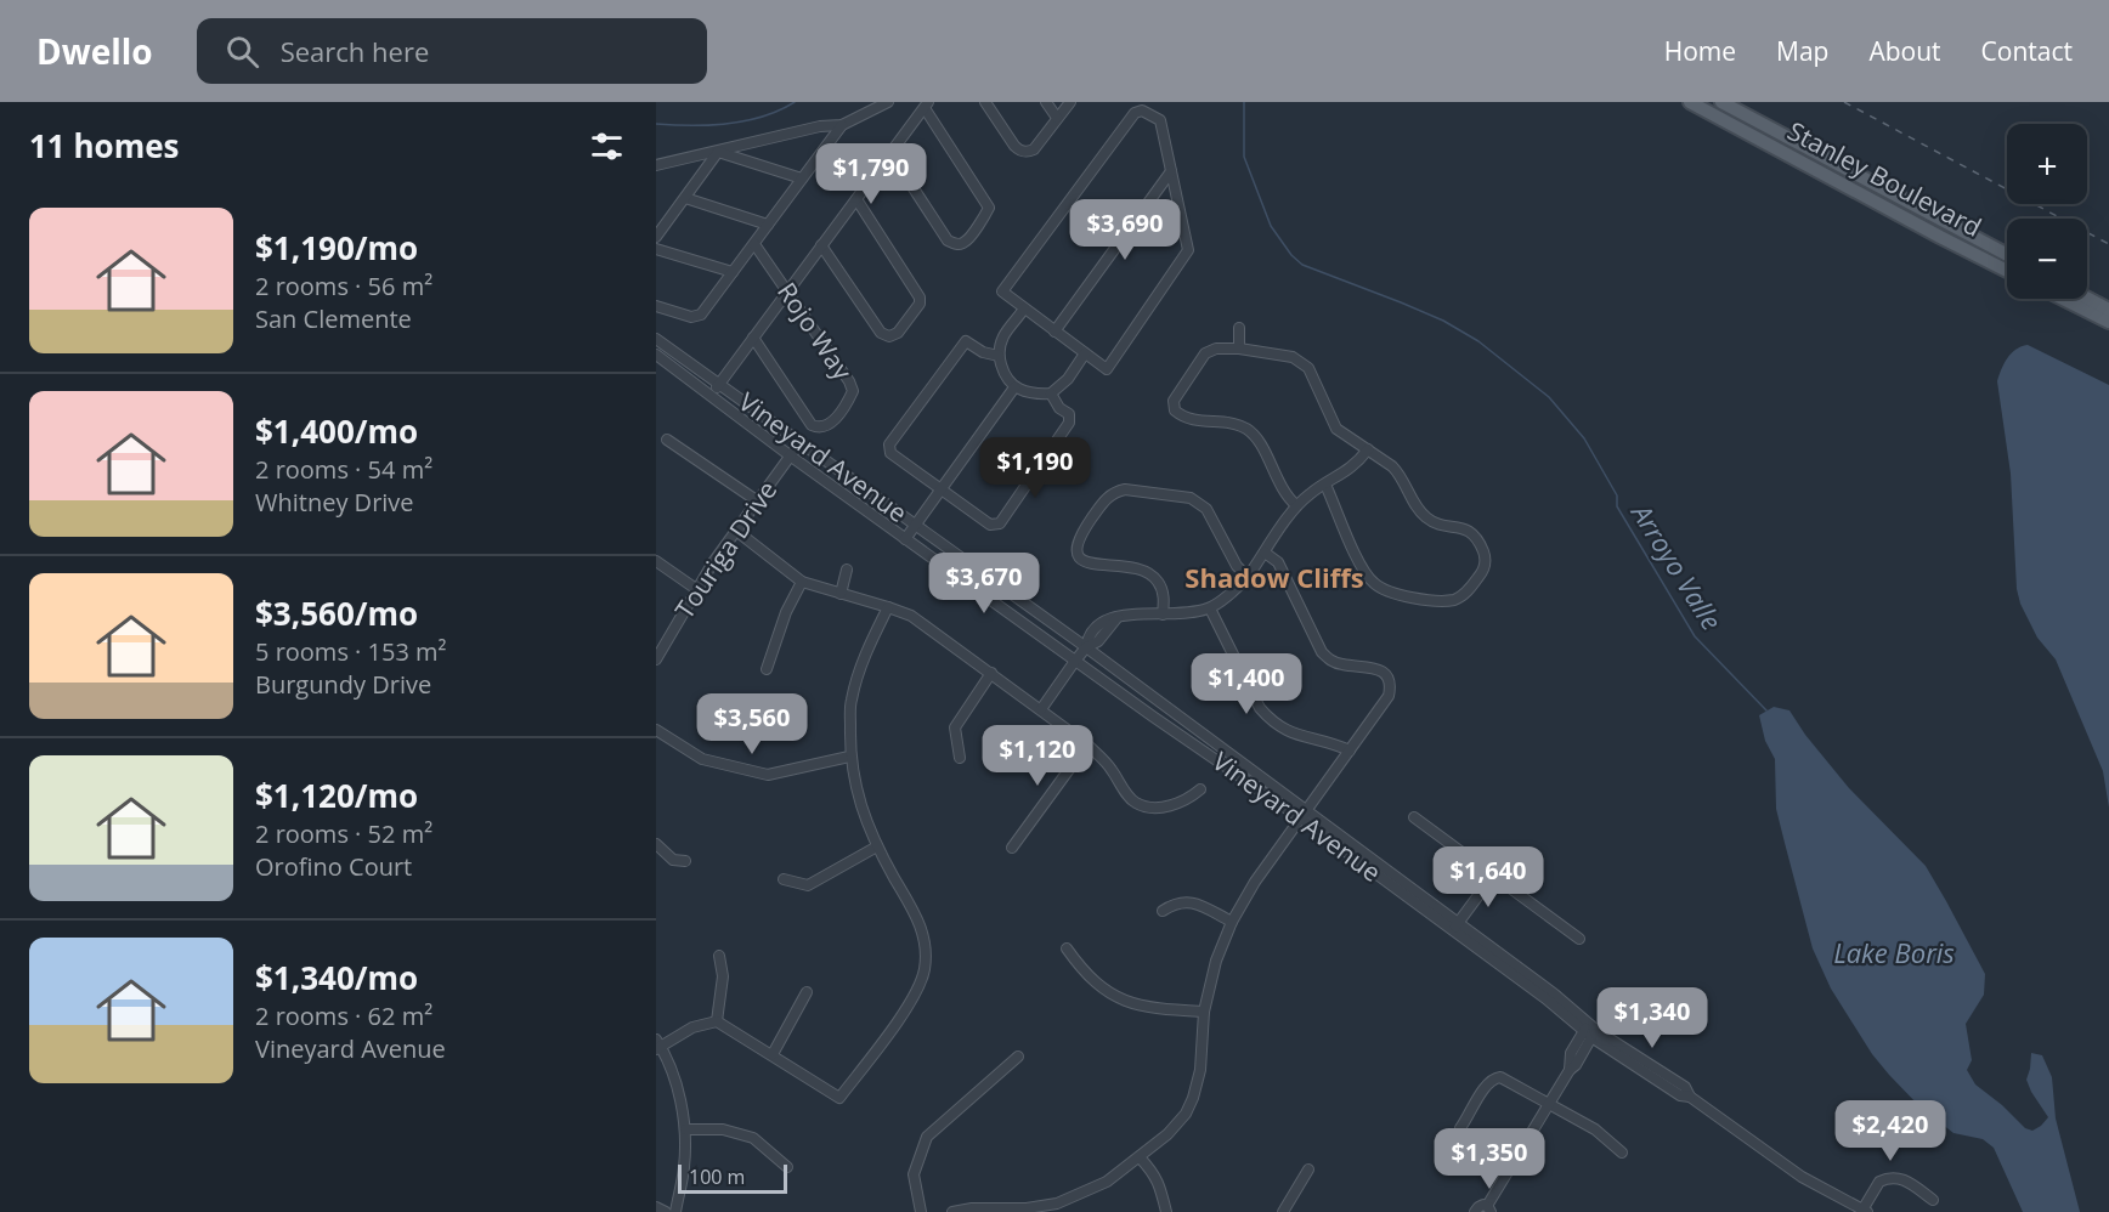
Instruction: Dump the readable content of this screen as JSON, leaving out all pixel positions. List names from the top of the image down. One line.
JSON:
{"streets":{"main road":["Stanley Boulevard"],"street":["Rojo Way","Vineyard Avenue","Touriga Drive"]},"crossings":[["Vineyard Avenue","Touriga Drive"]],"districts":["Shadow Cliffs"],"water":["Arroyo Valle","Lake Boris"],"scale_bar":"100 m","page":{"header":"Dwello","search":"Search here","nav":["Home","Map","About","Contact"],"heading":"11 homes","map_buttons":["+","−"],"price":["$1,790","$3,690","$1,190","$3,670","$1,400","$3,560","$1,120","$1,640","$1,340","$2,420","$1,350"],"list":[{"name":"$1,190/mo","note":"2 rooms · 56 m² · San Clemente"},{"name":"$1,400/mo","note":"2 rooms · 54 m² · Whitney Drive"},{"name":"$3,560/mo","note":"5 rooms · 153 m² · Burgundy Drive"},{"name":"$1,120/mo","note":"2 rooms · 52 m² · Orofino Court"},{"name":"$1,340/mo","note":"2 rooms · 62 m² · Vineyard Avenue"}],"scale":"100 m"}}
